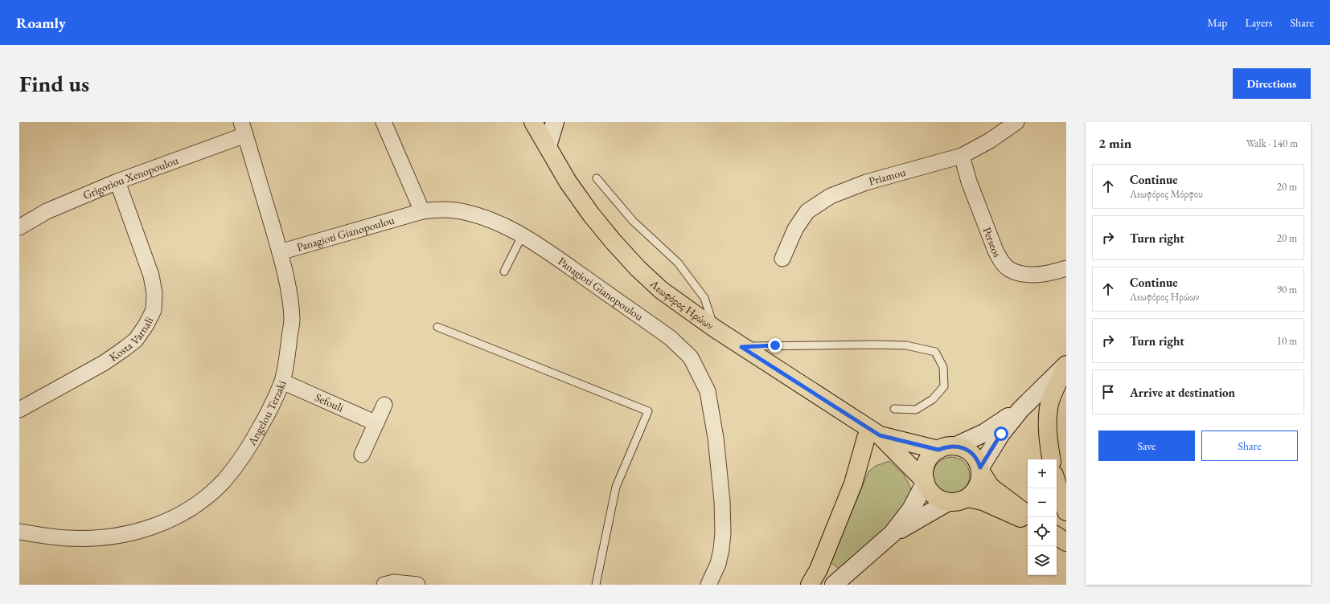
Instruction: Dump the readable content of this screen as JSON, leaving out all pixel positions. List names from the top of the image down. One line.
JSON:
{"streets":{"main road":["Λεωφόρος Ηρώων"],"street":["Priamou","Grigoriou Xenopoulou","Panagioti Gianopoulou","Perseos","Kosta Varnali","Sefouli","Angelou Terzaki"]},"crossings":[["Priamou","Perseos"],["Grigoriou Xenopoulou","Kosta Varnali"],["Grigoriou Xenopoulou","Angelou Terzaki"],["Panagioti Gianopoulou","Angelou Terzaki"],["Sefouli","Angelou Terzaki"]],"page":{"header":"Roamly","nav":["Map","Layers","Share"],"buttons":["Directions",["Save","Share"]],"title":"Find us","heading":["2 min","Walk · 140 m"],"list":[["Continue","Λεωφόρος Μόρφου","20 m"],["Turn right","20 m"],["Continue","Λεωφόρος Ηρώων","90 m"],["Turn right","10 m"],"Arrive at destination"],"map_buttons":["+","−"]}}
